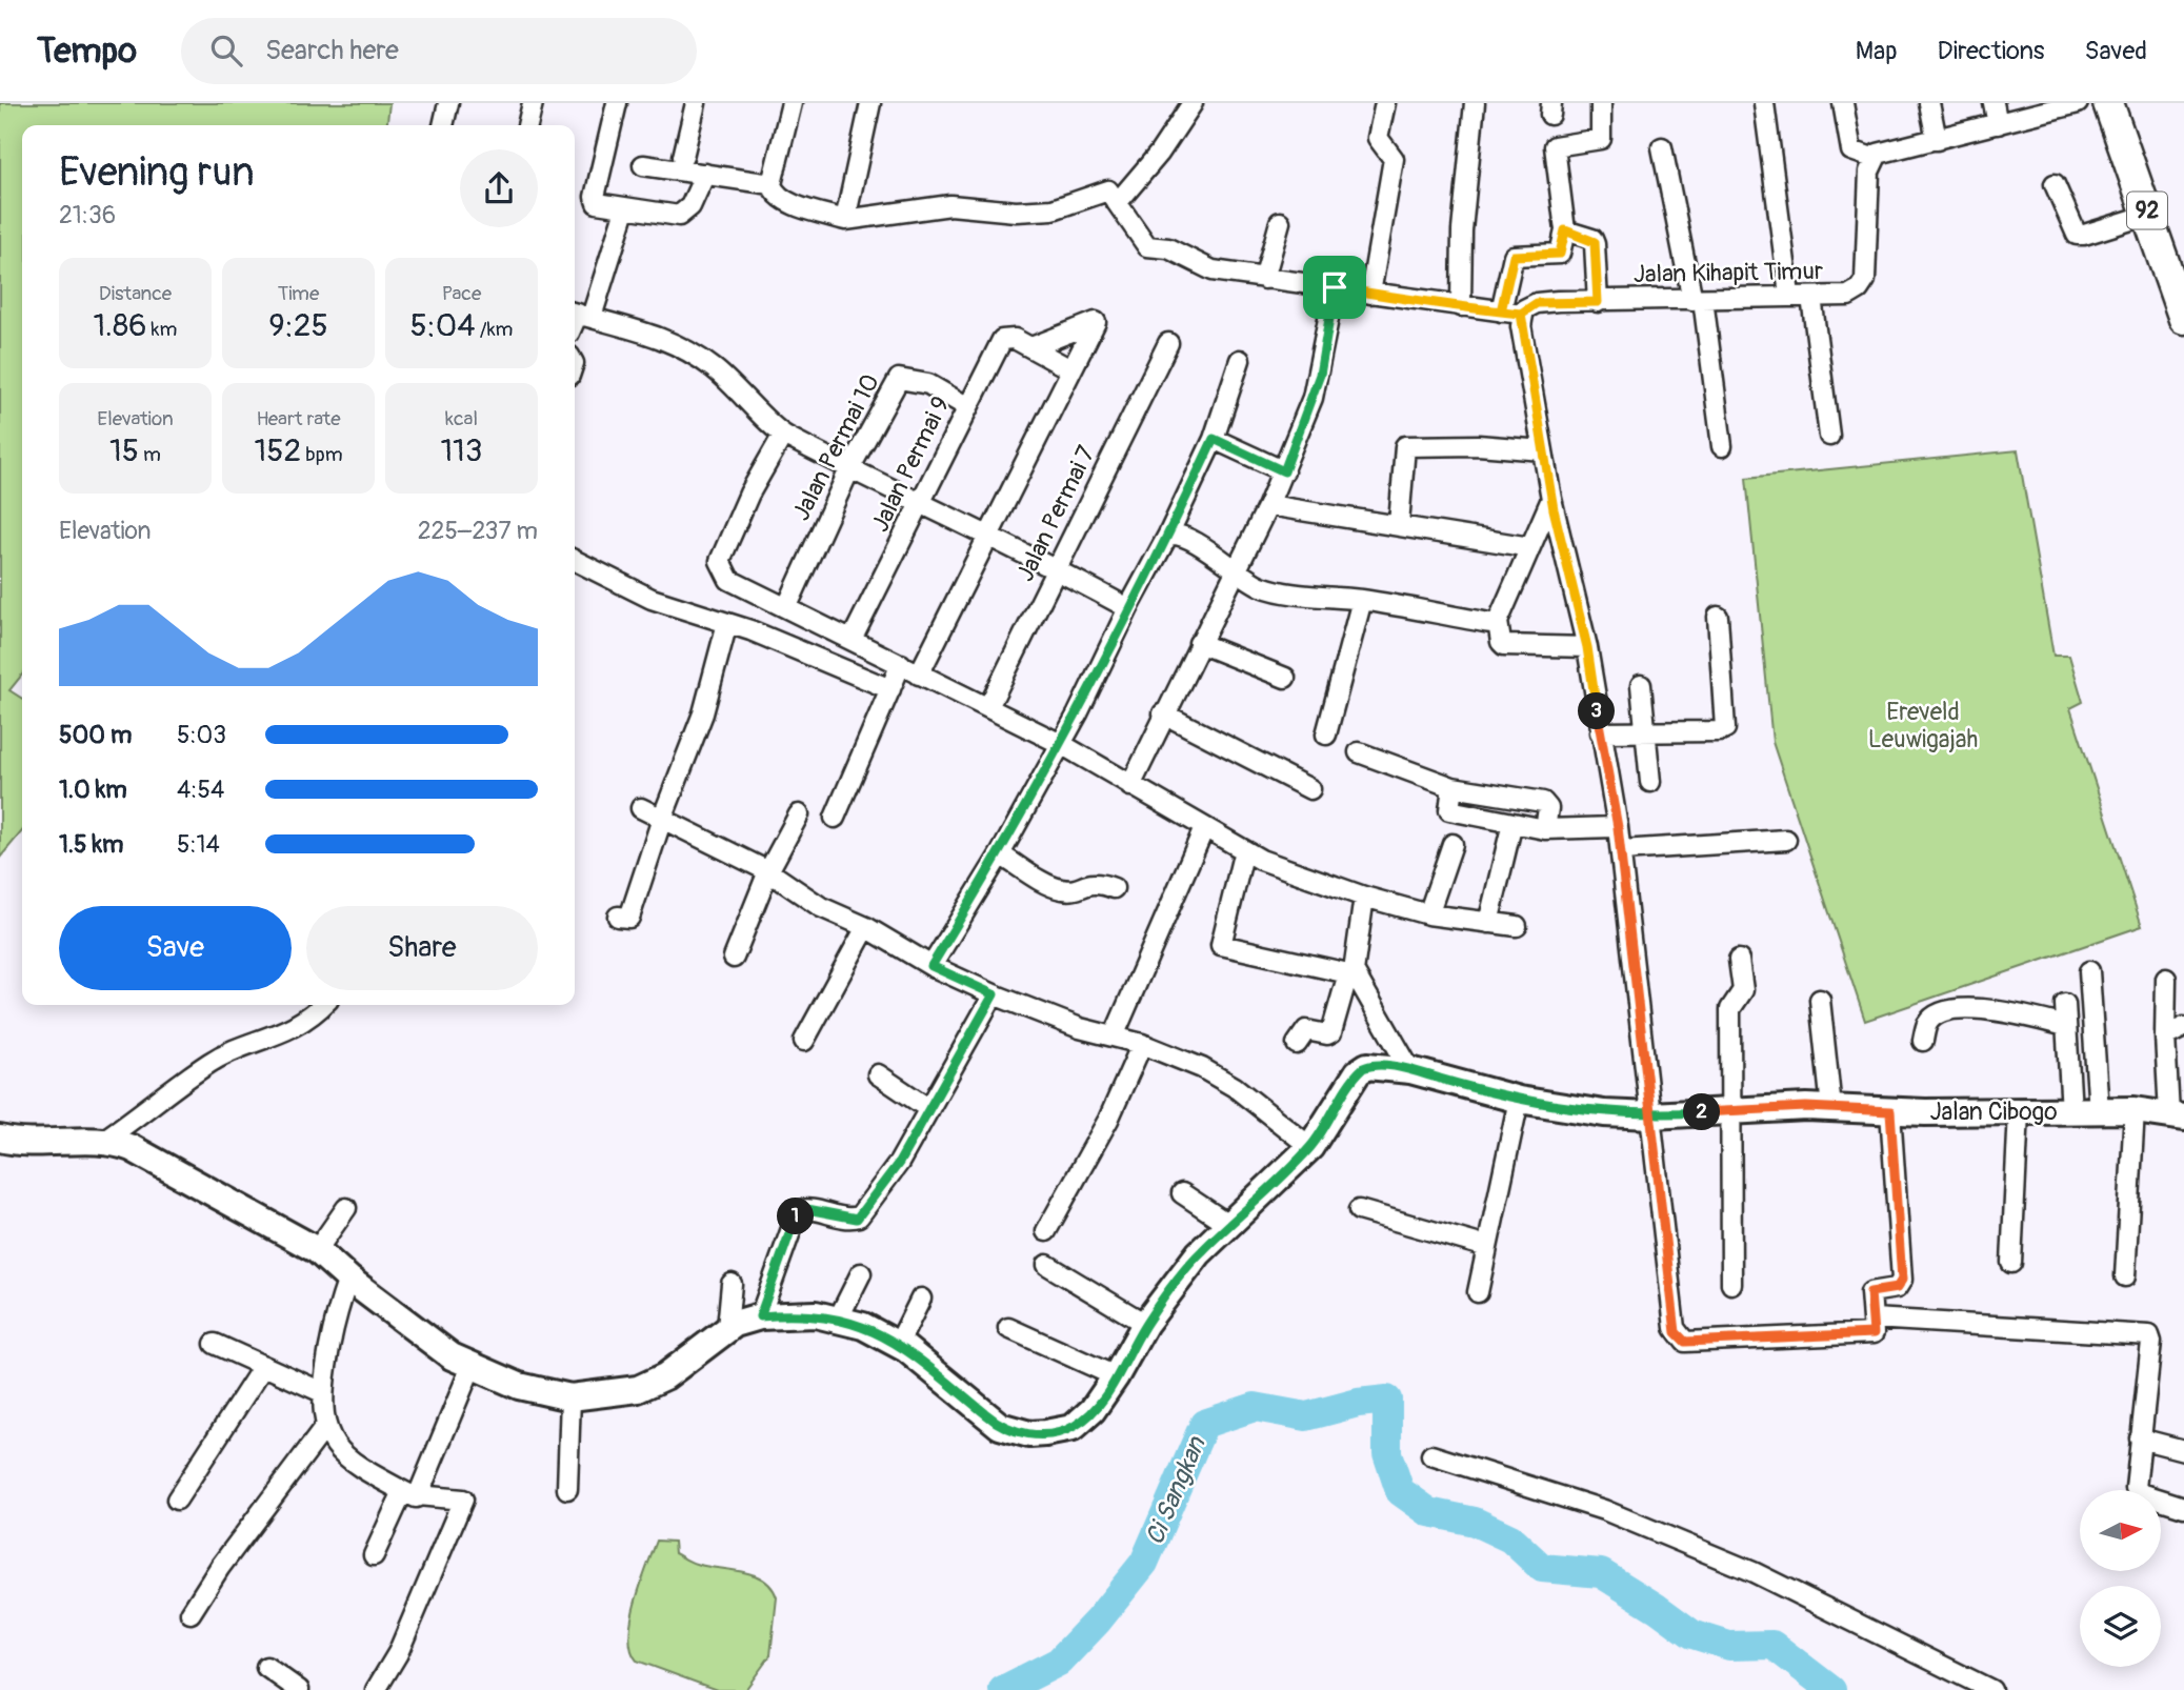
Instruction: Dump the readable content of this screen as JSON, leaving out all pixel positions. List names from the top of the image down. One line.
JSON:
{"streets":{"main road":["92"],"street":["Jalan Kihapit Timur","Jalan Permai 10","Jalan Permai 9","Jalan Permai 7","Jalan Cibogo"]},"crossings":[["Jalan Permai 10","Jalan Permai 9"]],"water":["Ci Sangkan"],"parks":["Ereveld Leuwigajah"],"north":"right","page":{"header":"Tempo","search":"Search here","nav":["Map","Directions","Saved"],"heading":["Evening run","21:36"],"stats":[["Distance","1.86 km"],["Time","9:25"],["Pace","5:04 /km"],["Elevation","15 m"],["Heart rate","152 bpm"],["kcal","113"]],"chart":["Elevation","225–237 m"],"pins":["3","2","1"],"list":[{"name":"500 m","note":"5:03"},{"name":"1.0 km","note":"4:54"},{"name":"1.5 km","note":"5:14"}],"buttons":["Save","Share"]}}
